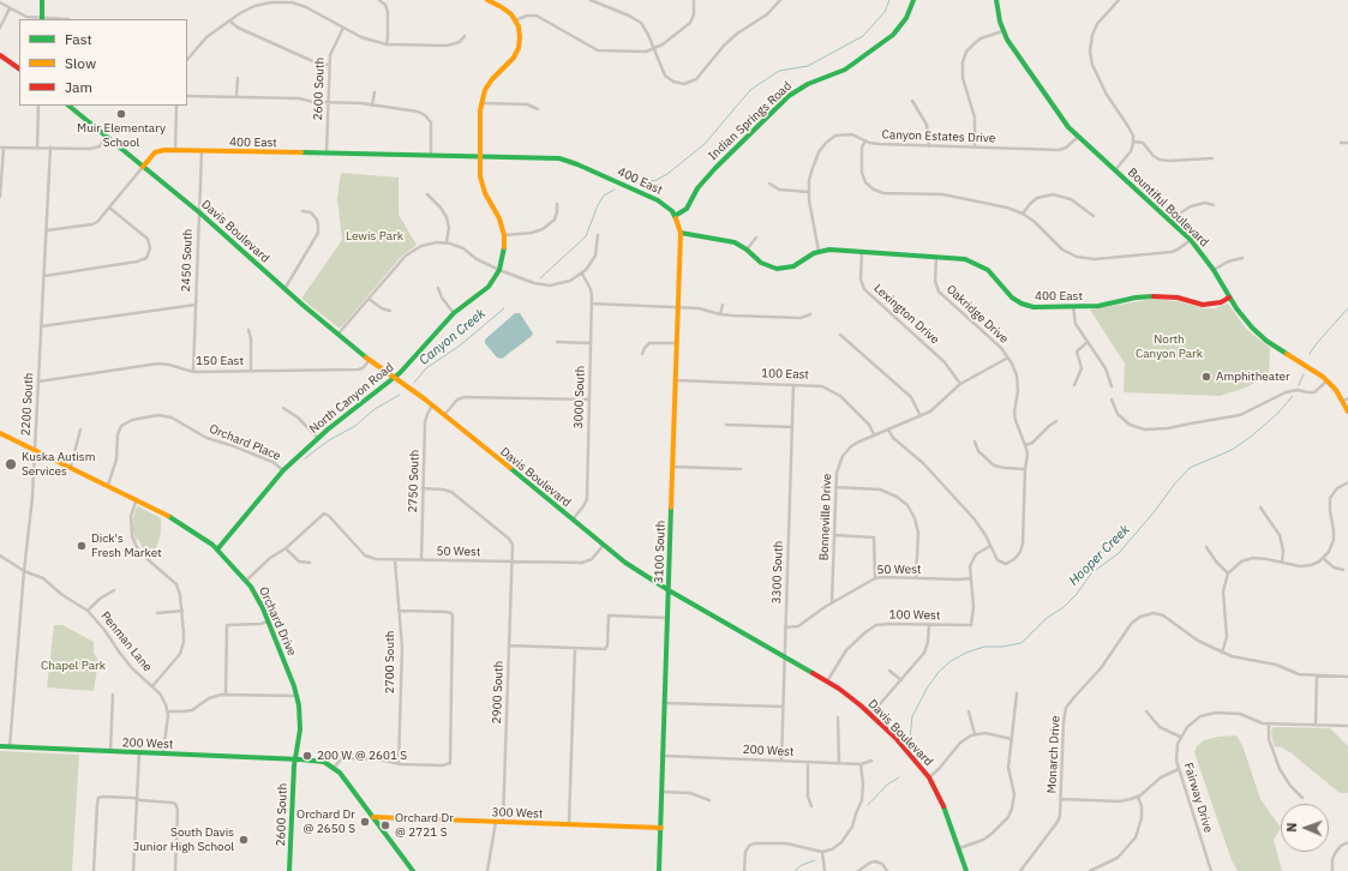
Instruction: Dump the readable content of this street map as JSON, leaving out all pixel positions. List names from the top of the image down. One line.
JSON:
{"streets":{"street":["2600 South","Indian Springs Road","Canyon Estates Drive","400 East","Bountiful Boulevard","Davis Boulevard","2450 South","Lexington Drive","Oakridge Drive","150 East","100 East","3000 South","North Canyon Road","2200 South","Orchard Place","2750 South","Bonneville Drive","50 West","3100 South","3300 South","100 West","Orchard Drive","Penman Lane","2700 South","2900 South","200 West","Monarch Drive","Fairway Drive","300 West"]},"crossings":[["2600 South","400 East"],["2600 South","Orchard Drive"],["2600 South","200 West"],["Indian Springs Road","400 East"],["Canyon Estates Drive","400 East"],["Canyon Estates Drive","Bountiful Boulevard"],["400 East","Bountiful Boulevard"],["400 East","Davis Boulevard"],["400 East","2450 South"],["400 East","Lexington Drive"],["400 East","Oakridge Drive"],["400 East","North Canyon Road"],["Davis Boulevard","2450 South"],["Davis Boulevard","150 East"],["Davis Boulevard","3000 South"],["Davis Boulevard","North Canyon Road"],["Davis Boulevard","2750 South"],["Davis Boulevard","50 West"],["Davis Boulevard","3100 South"],["Davis Boulevard","3300 South"],["Davis Boulevard","100 West"],["2450 South","150 East"],["Lexington Drive","Bonneville Drive"],["Oakridge Drive","Bonneville Drive"],["150 East","2200 South"],["100 East","Bonneville Drive"],["100 East","3100 South"],["100 East","3300 South"],["North Canyon Road","Orchard Place"],["North Canyon Road","Orchard Drive"],["2200 South","Orchard Drive"],["2200 South","Penman Lane"],["2200 South","200 West"],["Orchard Place","Orchard Drive"],["2750 South","50 West"],["2750 South","2900 South"],["Bonneville Drive","50 West"],["50 West","3300 South"],["50 West","100 West"],["50 West","2700 South"],["50 West","2900 South"],["3100 South","200 West"],["3100 South","300 West"],["3300 South","200 West"],["Orchard Drive","200 West"],["2900 South","300 West"]],"water":["Canyon Creek","Hooper Creek"],"parks":["Lewis Park","North Canyon Park","Chapel Park"],"places":["Muir Elementary School","Amphitheater","Kuska Autism Services","Dick's Fresh Market","200 W @ 2601 S","Orchard Dr @ 2650 S","Orchard Dr @ 2721 S","South Davis Junior High School"],"legend":["Fast","Slow","Jam"],"north":"left"}
